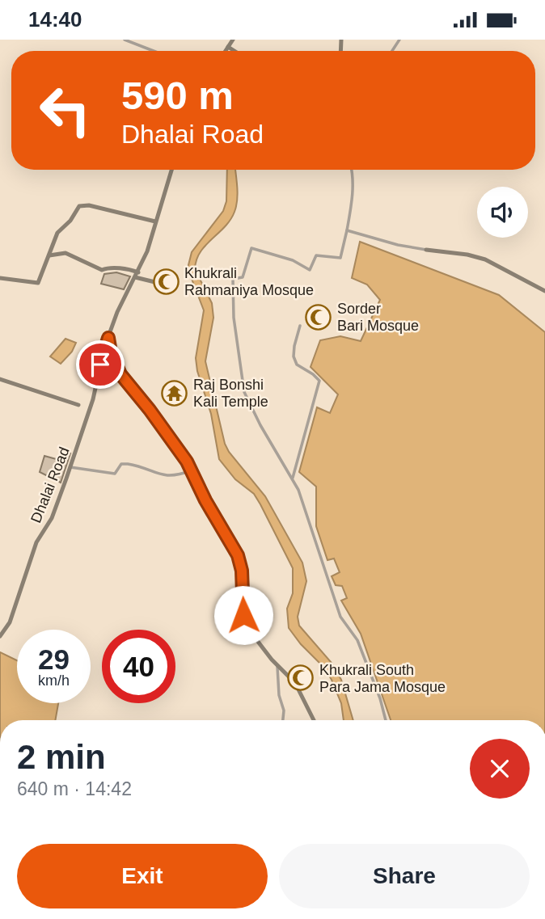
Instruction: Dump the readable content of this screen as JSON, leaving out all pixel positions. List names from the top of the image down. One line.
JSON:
{"streets":{"street":["Dhalai Road"]},"places":{"mosque":["Khukrali Rahmaniya Mosque","Sorder Bari Mosque","Khukrali South Para Jama Mosque"],"temple":["Raj Bonshi Kali Temple"]},"page":{"status":"14:40","turn":["590 m","Dhalai Road"],"speed":"29 km/h","limit":"40","heading":["2 min","640 m · 14:42"],"buttons":["Exit","Share"]}}
